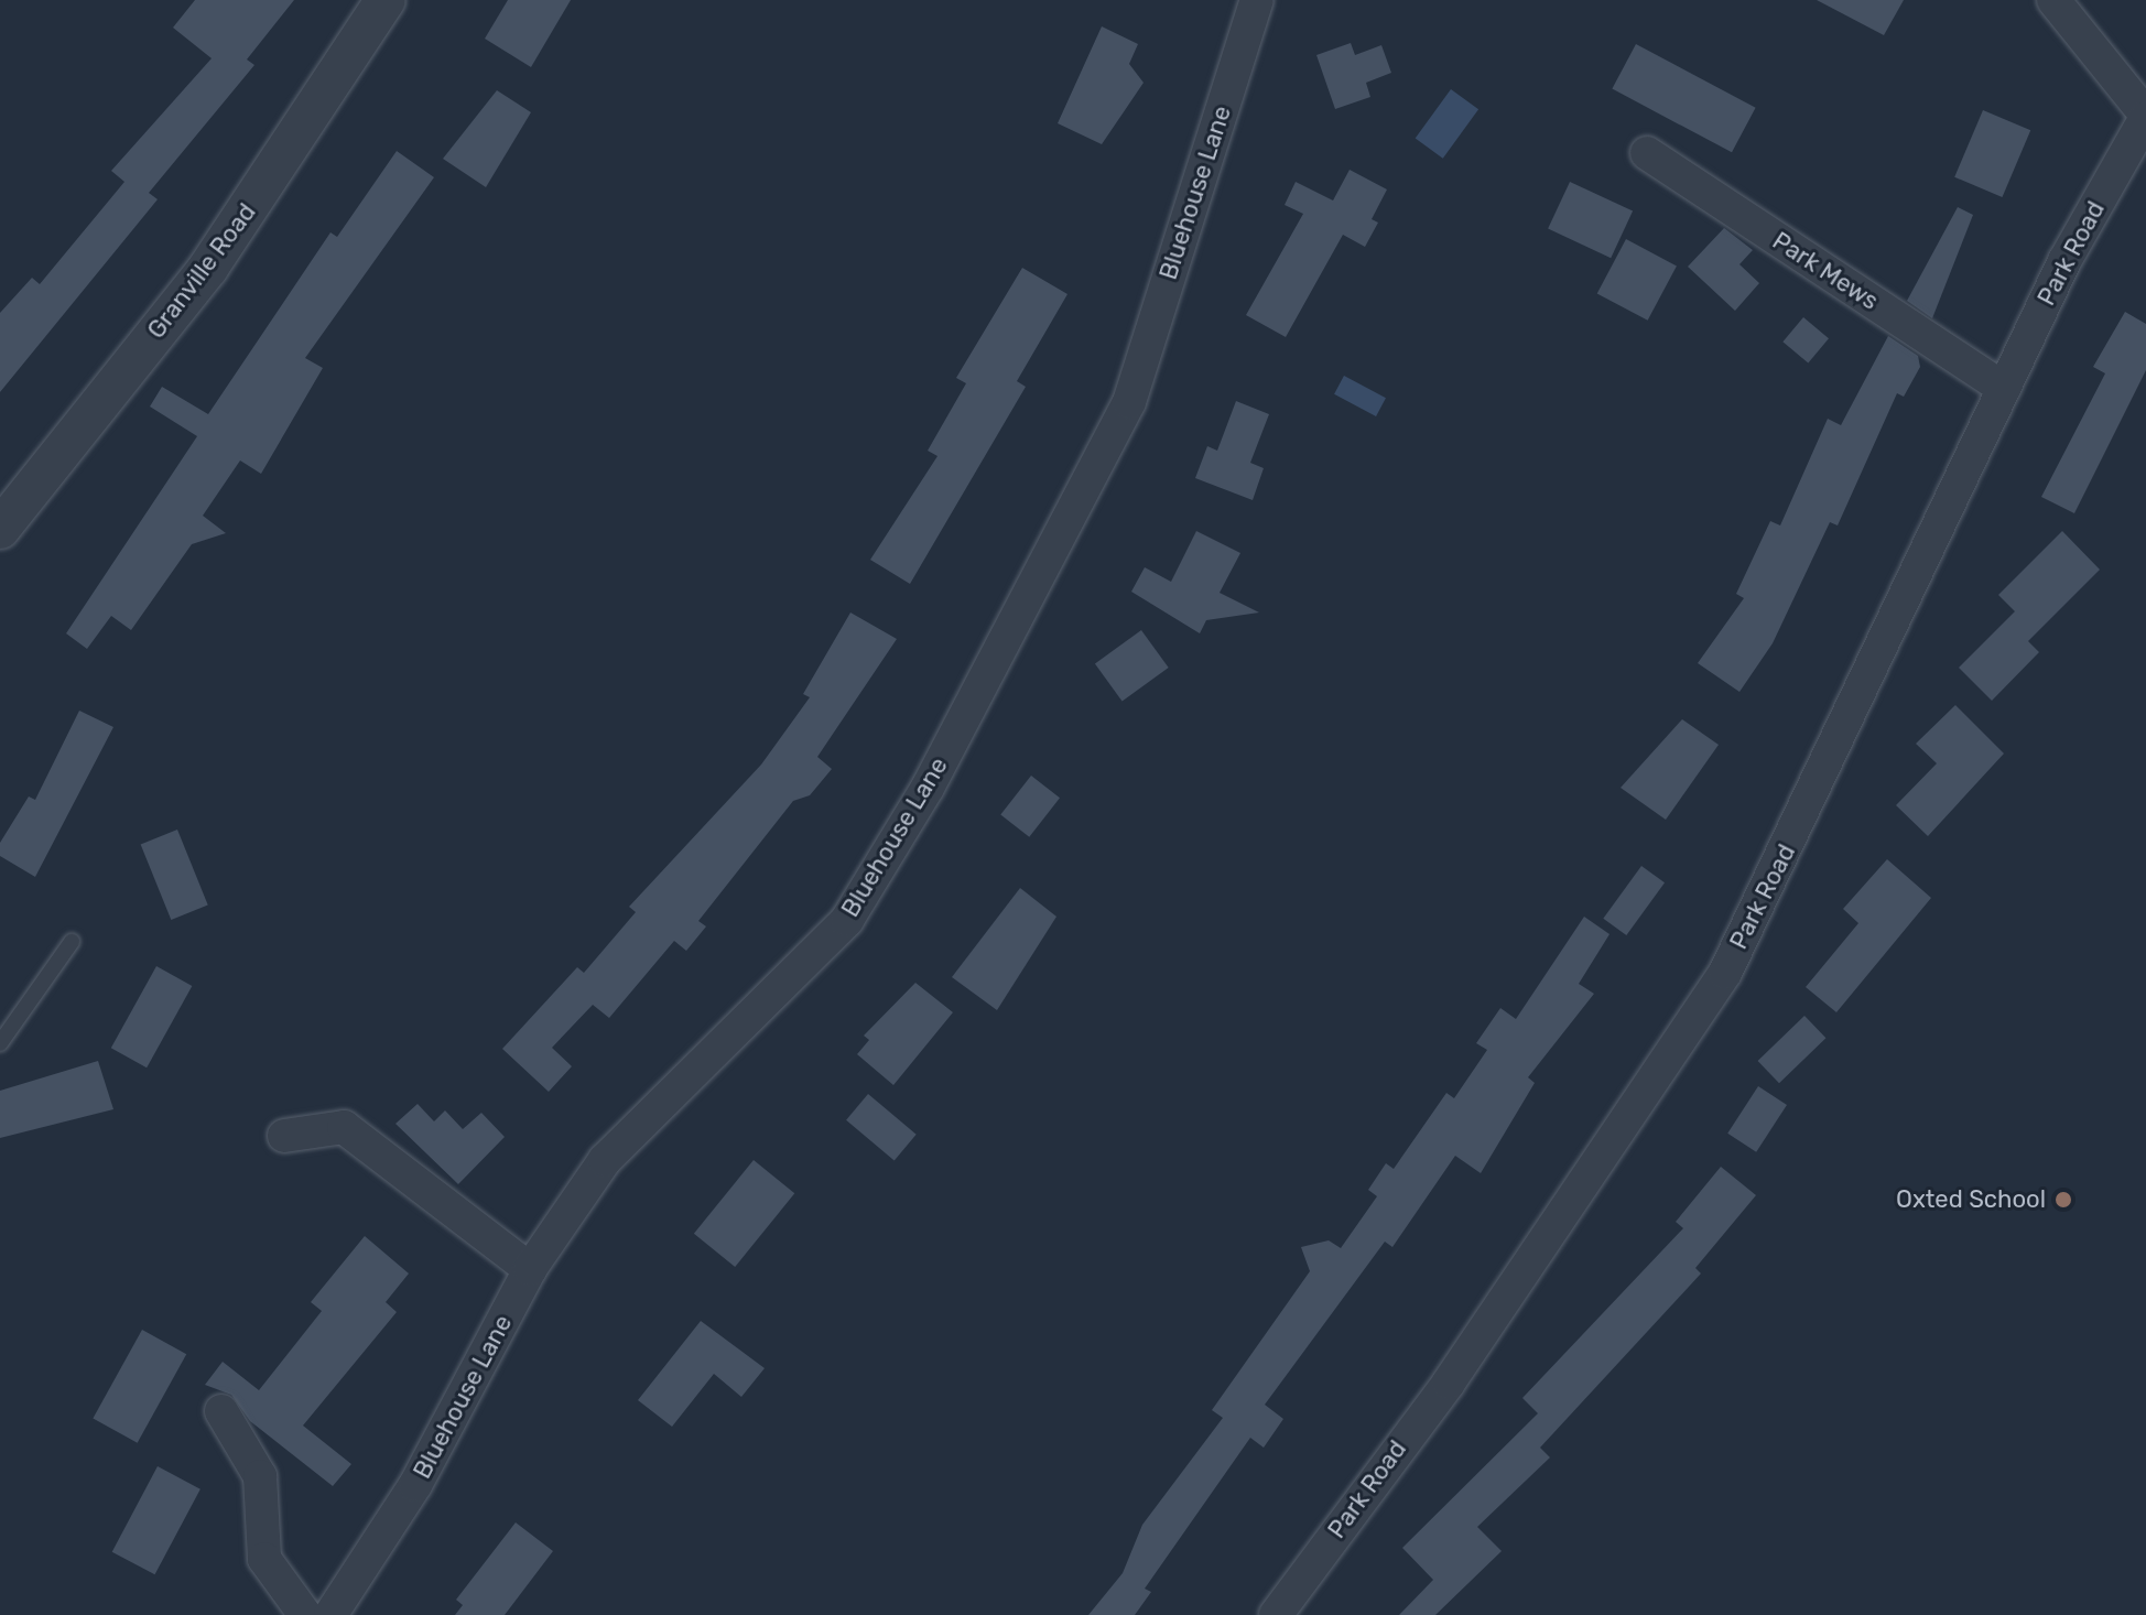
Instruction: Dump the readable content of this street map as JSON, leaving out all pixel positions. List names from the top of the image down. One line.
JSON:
{"streets":{"street":["Bluehouse Lane","Park Road","Granville Road","Park Mews"]},"crossings":[["Park Road","Park Mews"]],"places":["Oxted School"]}
